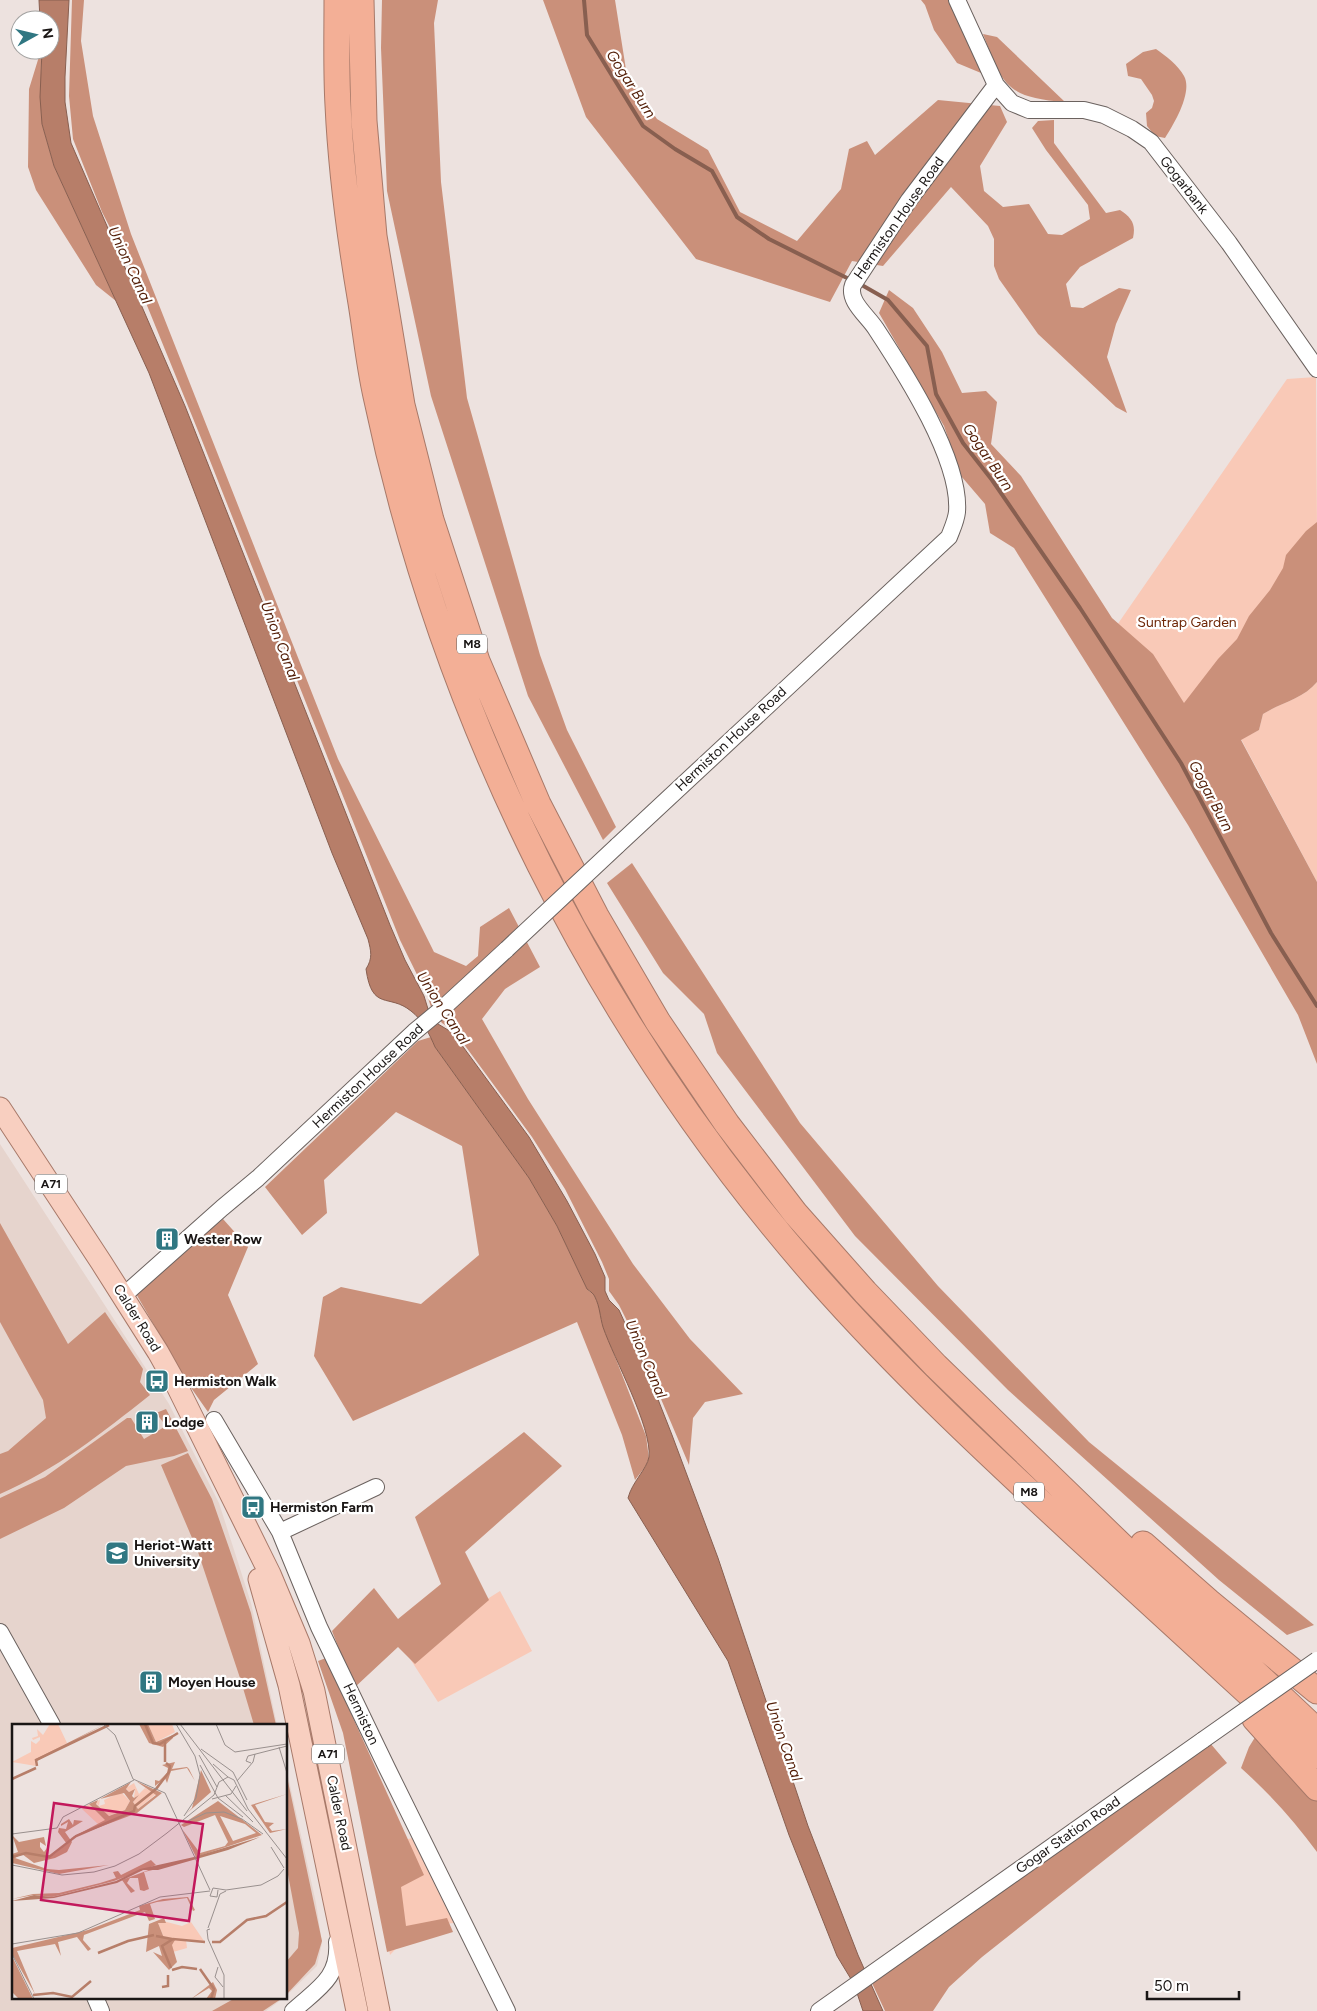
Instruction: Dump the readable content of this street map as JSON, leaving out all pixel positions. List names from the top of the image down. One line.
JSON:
{"streets":{"highway":["M8"],"main road":["A71","Calder Road"],"street":["Gogarbank","Hermiston House Road","Hermiston","Gogar Station Road"]},"crossings":[["Gogarbank","Hermiston House Road"],["Hermiston House Road","Calder Road"]],"water":["Gogar Burn","Union Canal"],"parks":["Suntrap Garden"],"places":{"building":["Wester Row","Lodge","Moyen House"],"bus stop":["Hermiston Walk","Hermiston Farm"],"school or university":["Heriot-Watt University"]},"scale_bar":"50 m","north":"right"}
